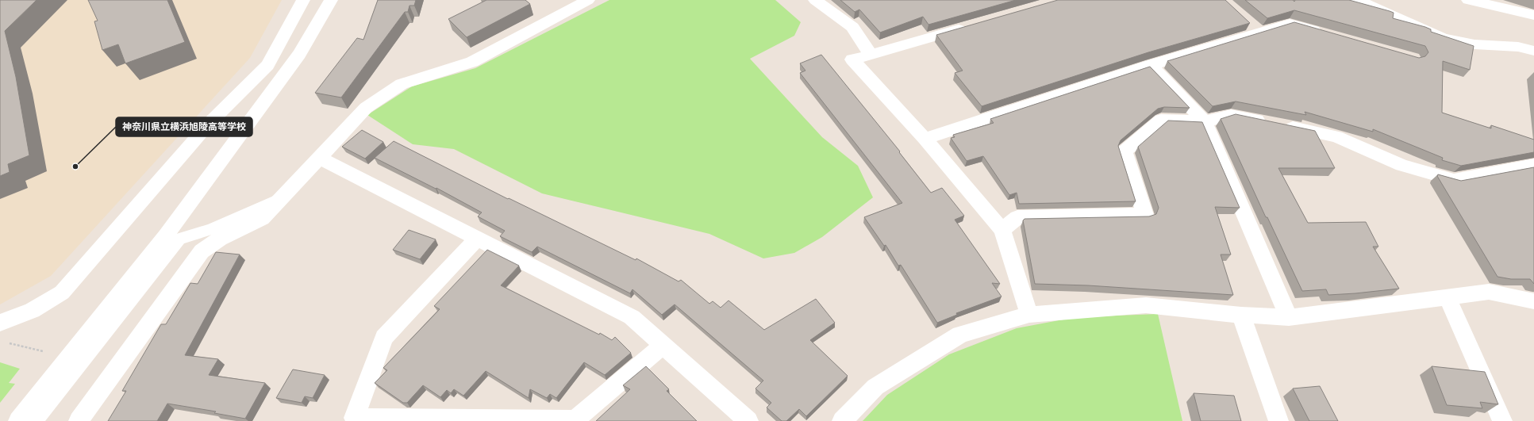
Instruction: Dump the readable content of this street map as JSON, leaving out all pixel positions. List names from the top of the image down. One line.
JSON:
{"places":["神奈川県立横浜旭陵高等学校"]}
